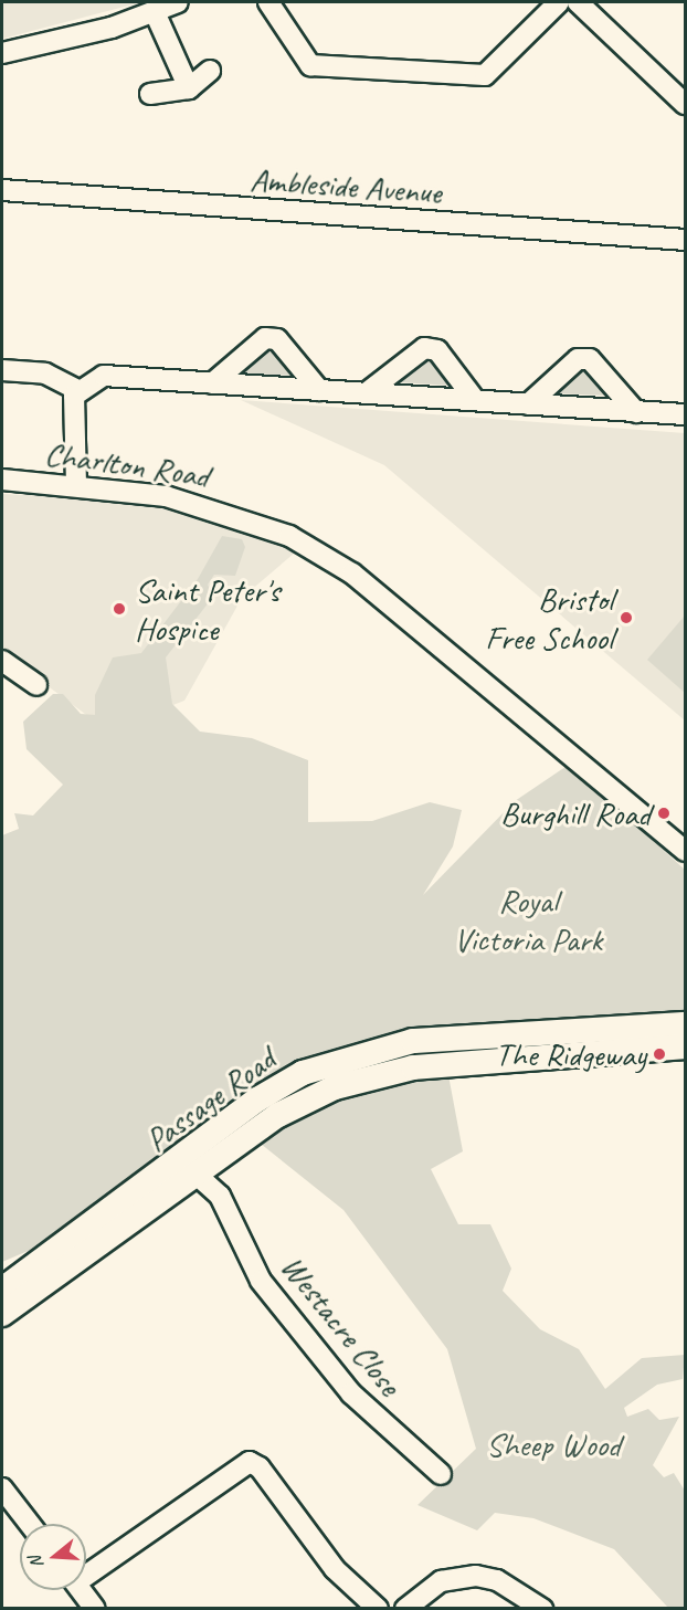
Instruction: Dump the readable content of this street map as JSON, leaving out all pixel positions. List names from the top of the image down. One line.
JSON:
{"streets":{"main road":["Passage Road"],"street":["Ambleside Avenue","Charlton Road","Westacre Close"]},"crossings":[["Passage Road","Westacre Close"]],"parks":["Royal Victoria Park","Sheep Wood"],"places":["Saint Peter's Hospice","Bristol Free School","Burghill Road","The Ridgeway"],"north":"left"}
